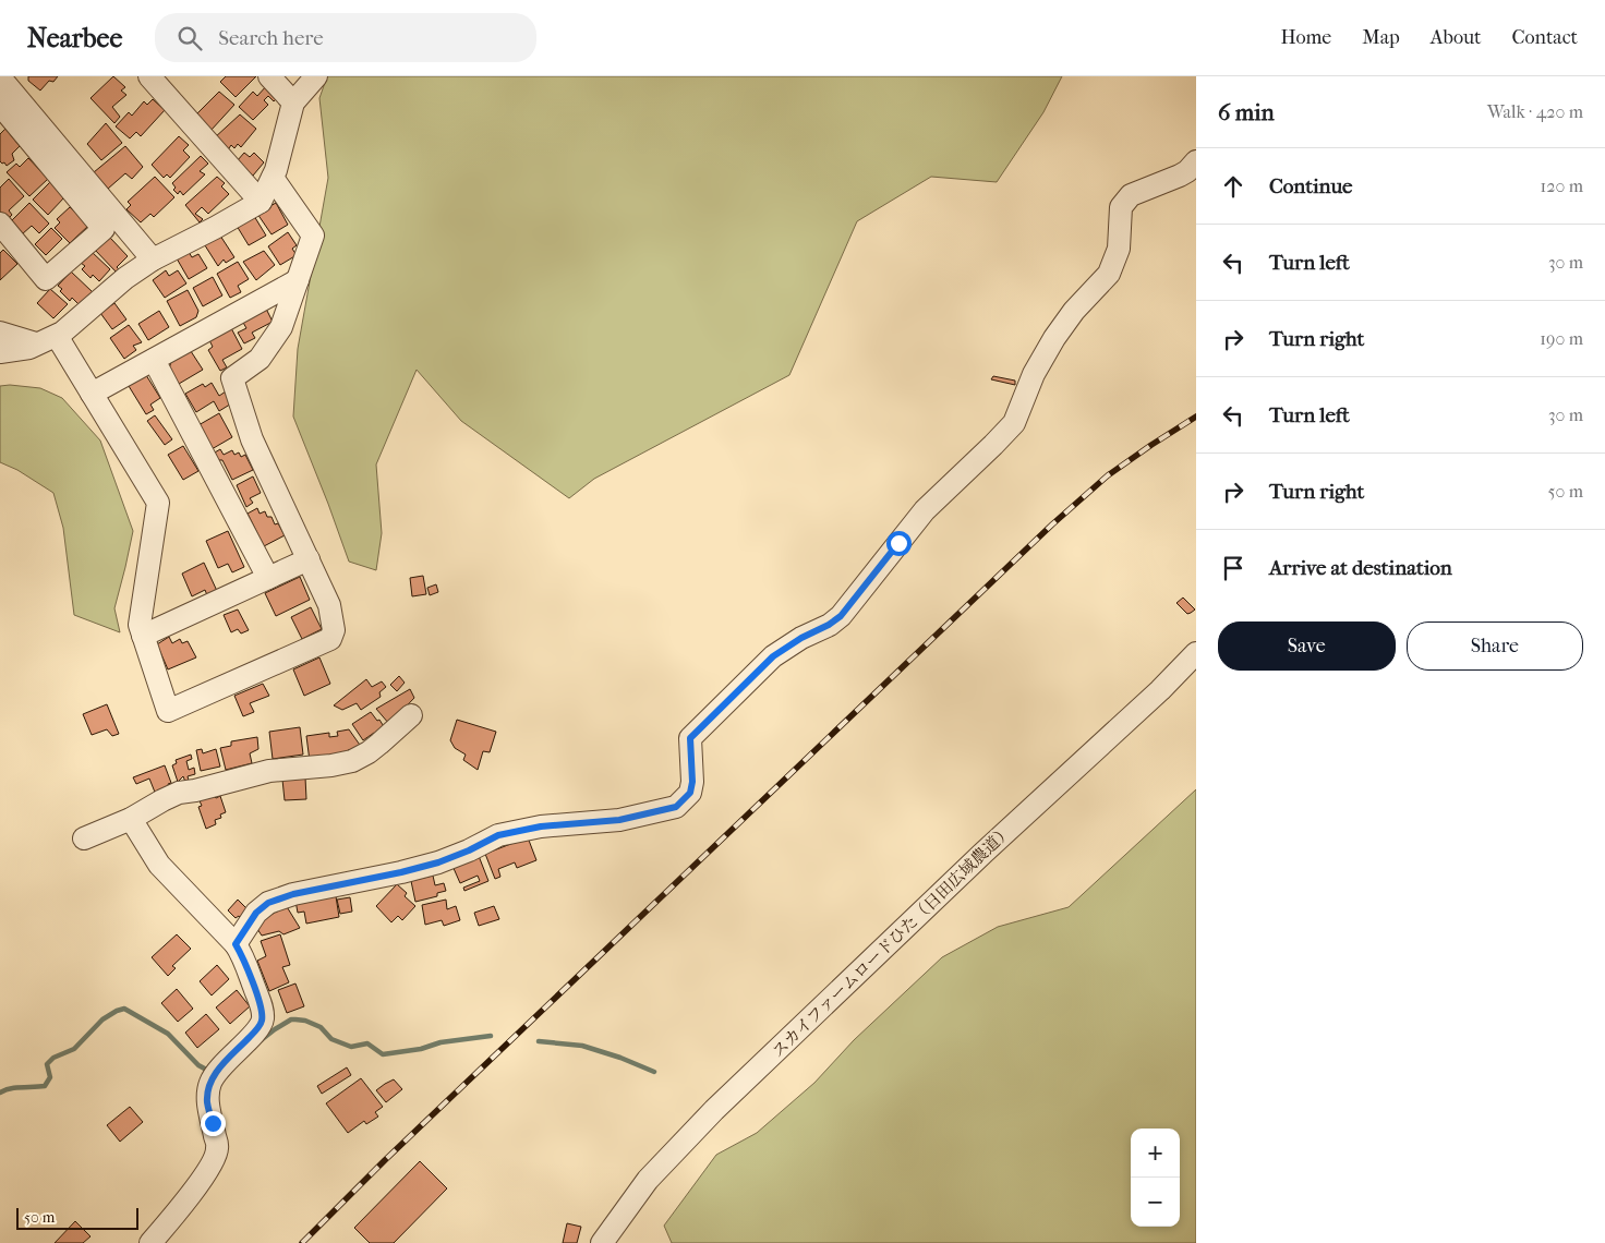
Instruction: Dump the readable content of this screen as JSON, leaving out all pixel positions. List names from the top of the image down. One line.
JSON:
{"streets":{"street":["スカイファームロードひた（日田広域農道）"]},"scale_bar":"50 m","page":{"header":"Nearbee","search":"Search here","nav":["Home","Map","About","Contact"],"heading":["6 min","Walk · 420 m"],"list":[["Continue","120 m"],["Turn left","30 m"],["Turn right","190 m"],["Turn left","30 m"],["Turn right","50 m"],"Arrive at destination"],"buttons":["Save","Share"],"map_buttons":["+","−"],"scale":"50 m"}}
